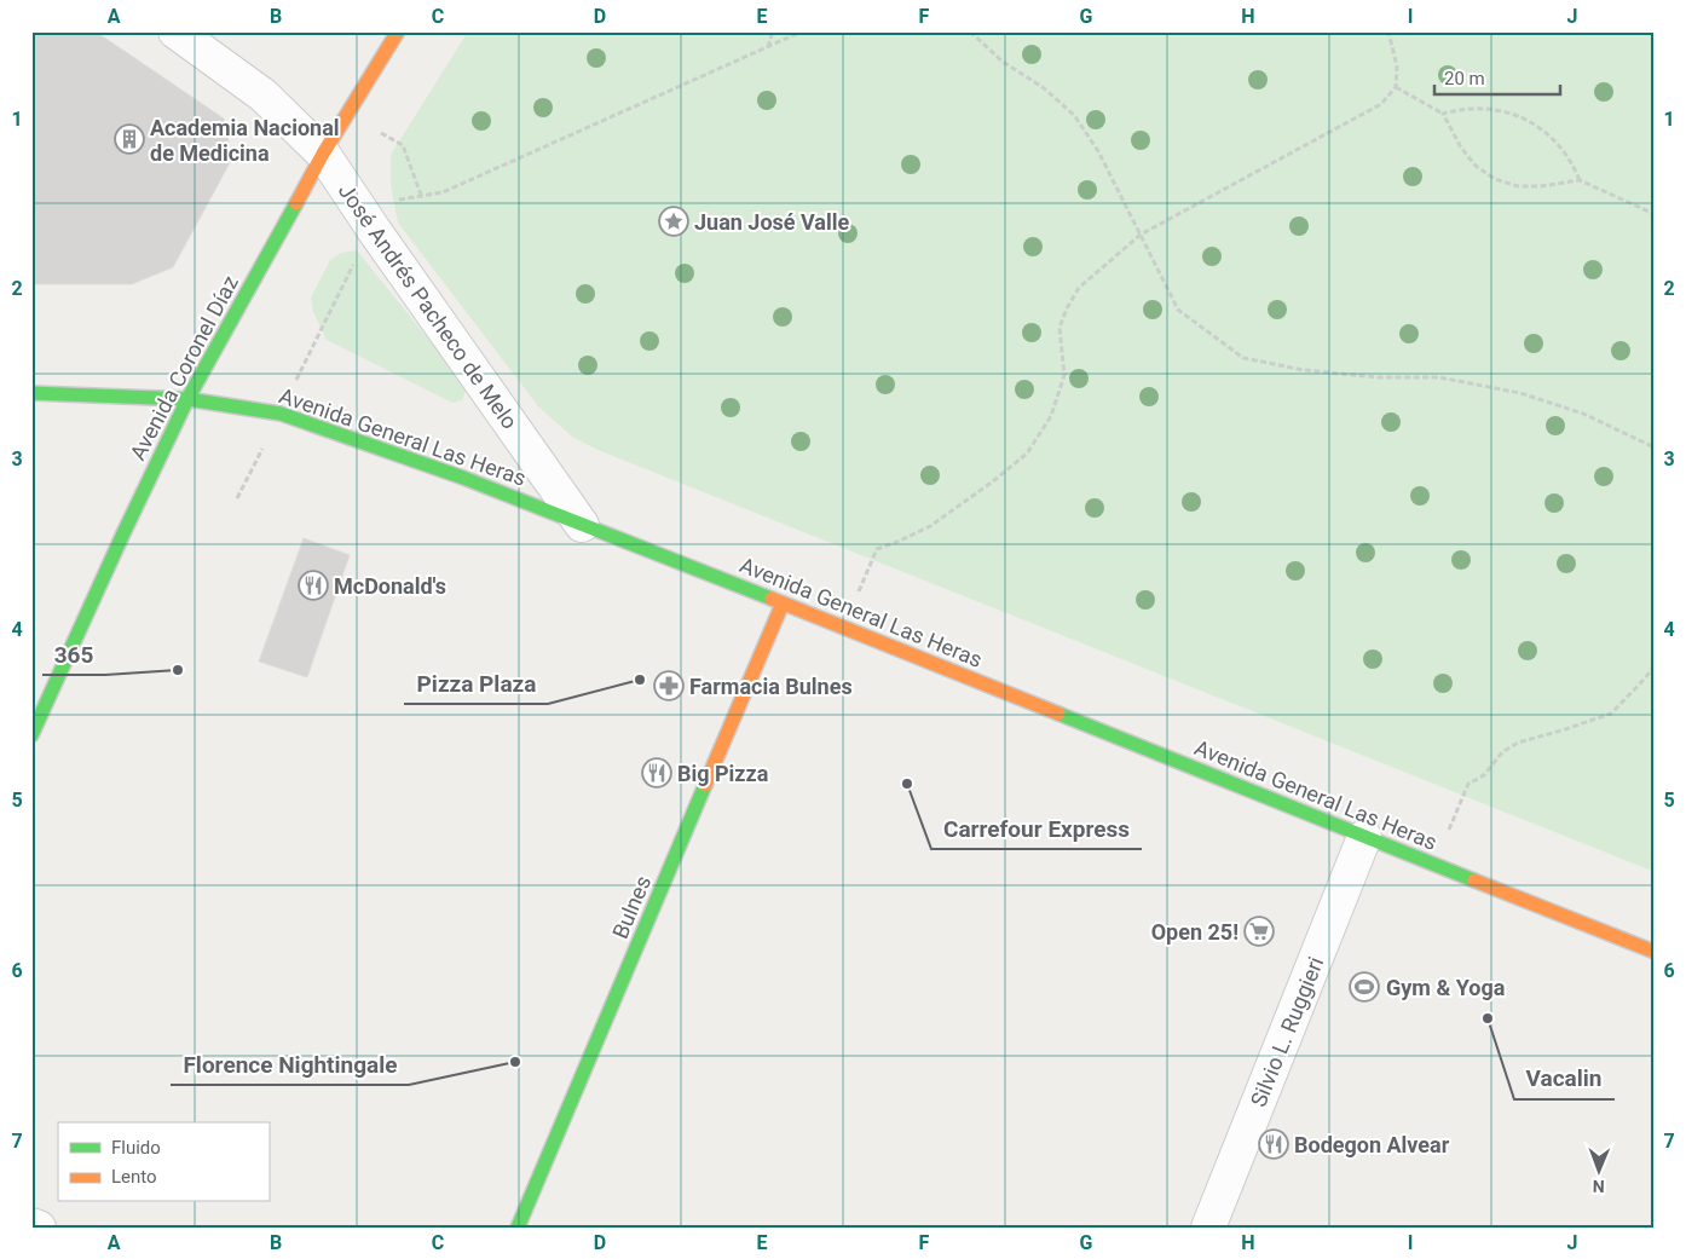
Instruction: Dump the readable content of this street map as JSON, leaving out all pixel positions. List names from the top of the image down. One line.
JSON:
{"streets":{"main road":["Avenida Coronel Díaz","Avenida General Las Heras","Bulnes"],"street":["José Andrés Pacheco de Melo","Silvio L. Ruggieri"]},"crossings":[["José Andrés Pacheco de Melo","Avenida Coronel Díaz"],["José Andrés Pacheco de Melo","Avenida General Las Heras"],["Avenida Coronel Díaz","Avenida General Las Heras"],["Avenida General Las Heras","Bulnes"],["Avenida General Las Heras","Silvio L. Ruggieri"]],"places":{"building":["Academia Nacional de Medicina"],"place":["Juan José Valle"],"restaurant":["McDonald's","Big Pizza","Bodegon Alvear"],"other":["365","Pizza Plaza","Carrefour Express","Vacalin","Florence Nightingale"],"pharmacy":["Farmacia Bulnes"],"supermarket":["Open 25!"],"sports":["Gym & Yoga"]},"legend":["Fluido","Lento"],"scale_bar":"20 m","north":"bottom","grid":{"columns":["A","B","C","D","E","F","G","H","I","J"],"rows":["1","2","3","4","5","6","7"]}}
